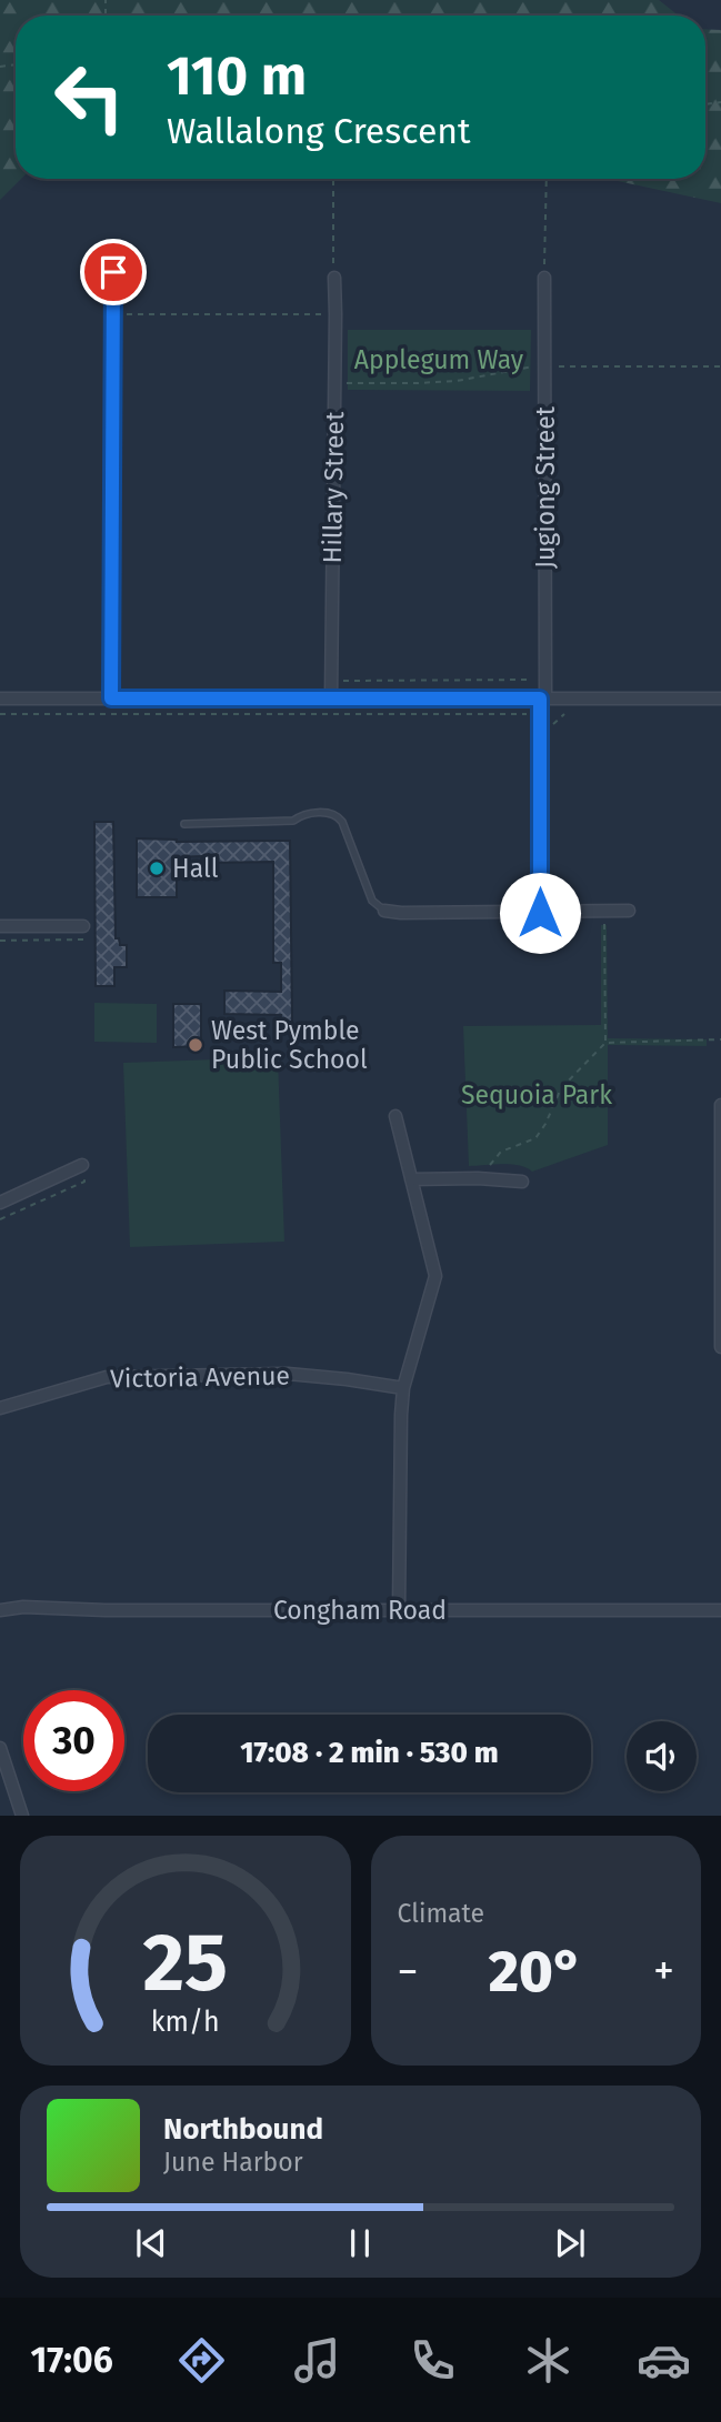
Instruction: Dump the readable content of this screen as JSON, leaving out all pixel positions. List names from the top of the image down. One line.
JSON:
{"streets":{"street":["Hillary Street","Jugiong Street","Victoria Avenue","Congham Road"]},"parks":["Applegum Way","Sequoia Park"],"places":["Hall","West Pymble Public School"],"page":{"turn":["110 m","Wallalong Crescent"],"limit":"30","trip":"17:08 · 2 min · 530 m","tile":"Climate","heat":["−","20°","+"],"song":["Northbound","June Harbor"],"tabs":"17:06","gauge":["25","km/h"]}}
